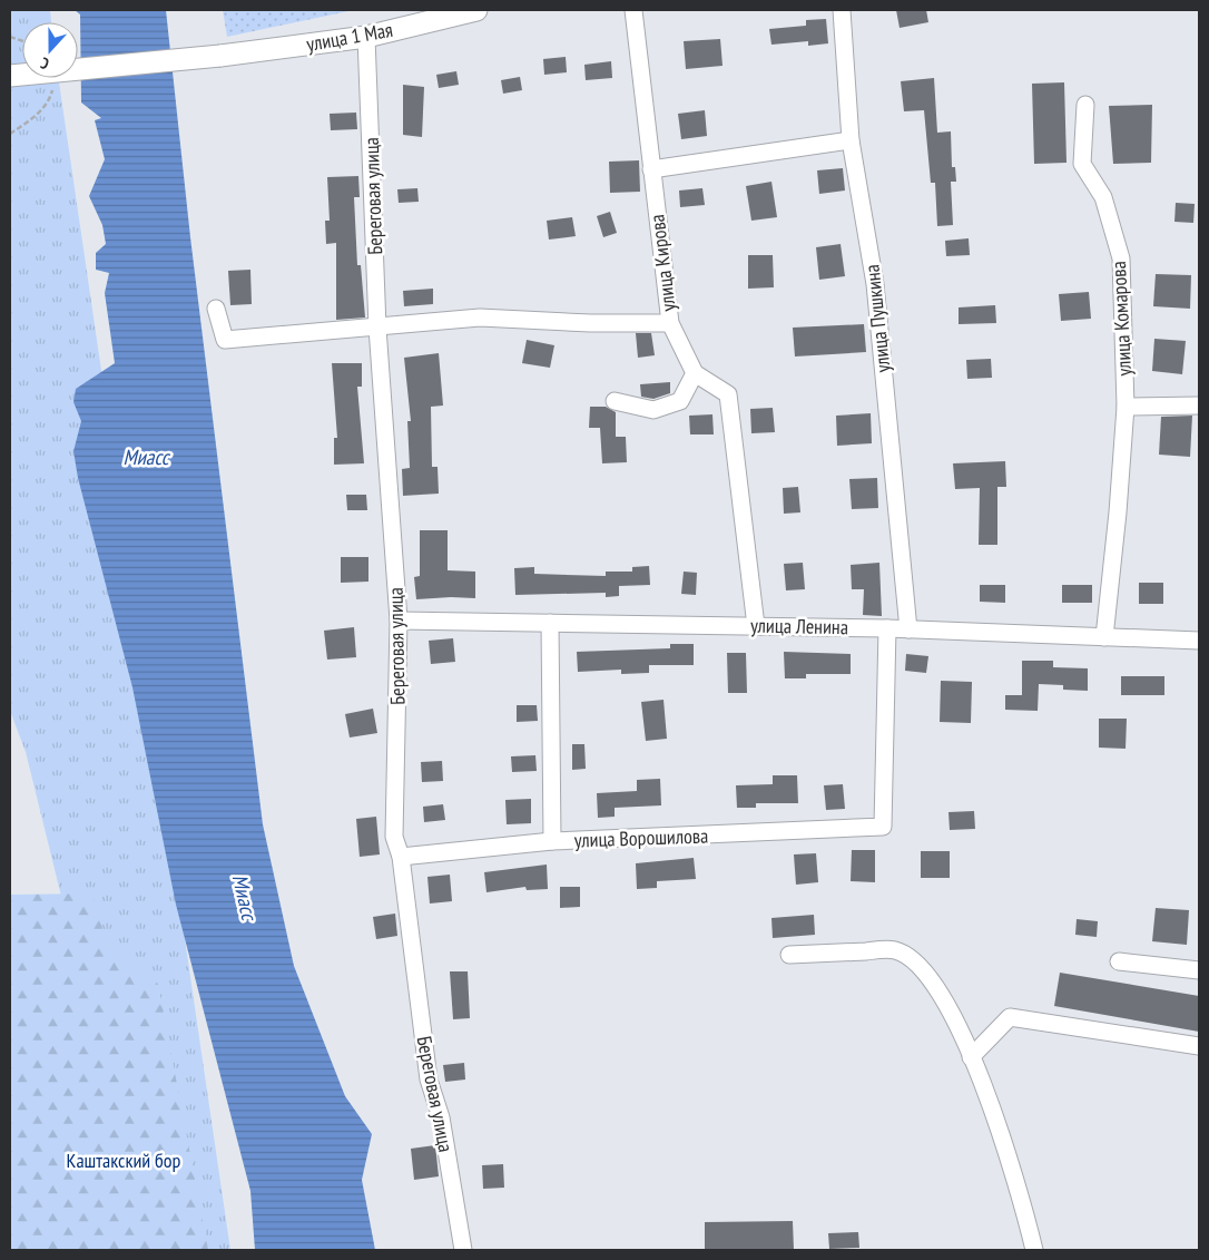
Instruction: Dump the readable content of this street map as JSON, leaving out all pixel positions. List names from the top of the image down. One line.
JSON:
{"streets":{"main road":["улица 1 Мая"],"street":["Береговая улица","улица Кирова","улица Пушкина","улица Комарова","улица Ленина","улица Ворошилова"]},"crossings":[["улица 1 Мая","Береговая улица"],["Береговая улица","улица Ленина"],["Береговая улица","улица Ворошилова"],["улица Кирова","улица Ленина"],["улица Пушкина","улица Ленина"],["улица Комарова","улица Ленина"],["улица Ленина","улица Ворошилова"]],"water":["Миасс"],"parks":["Каштакский бор"],"north":"bottom"}
